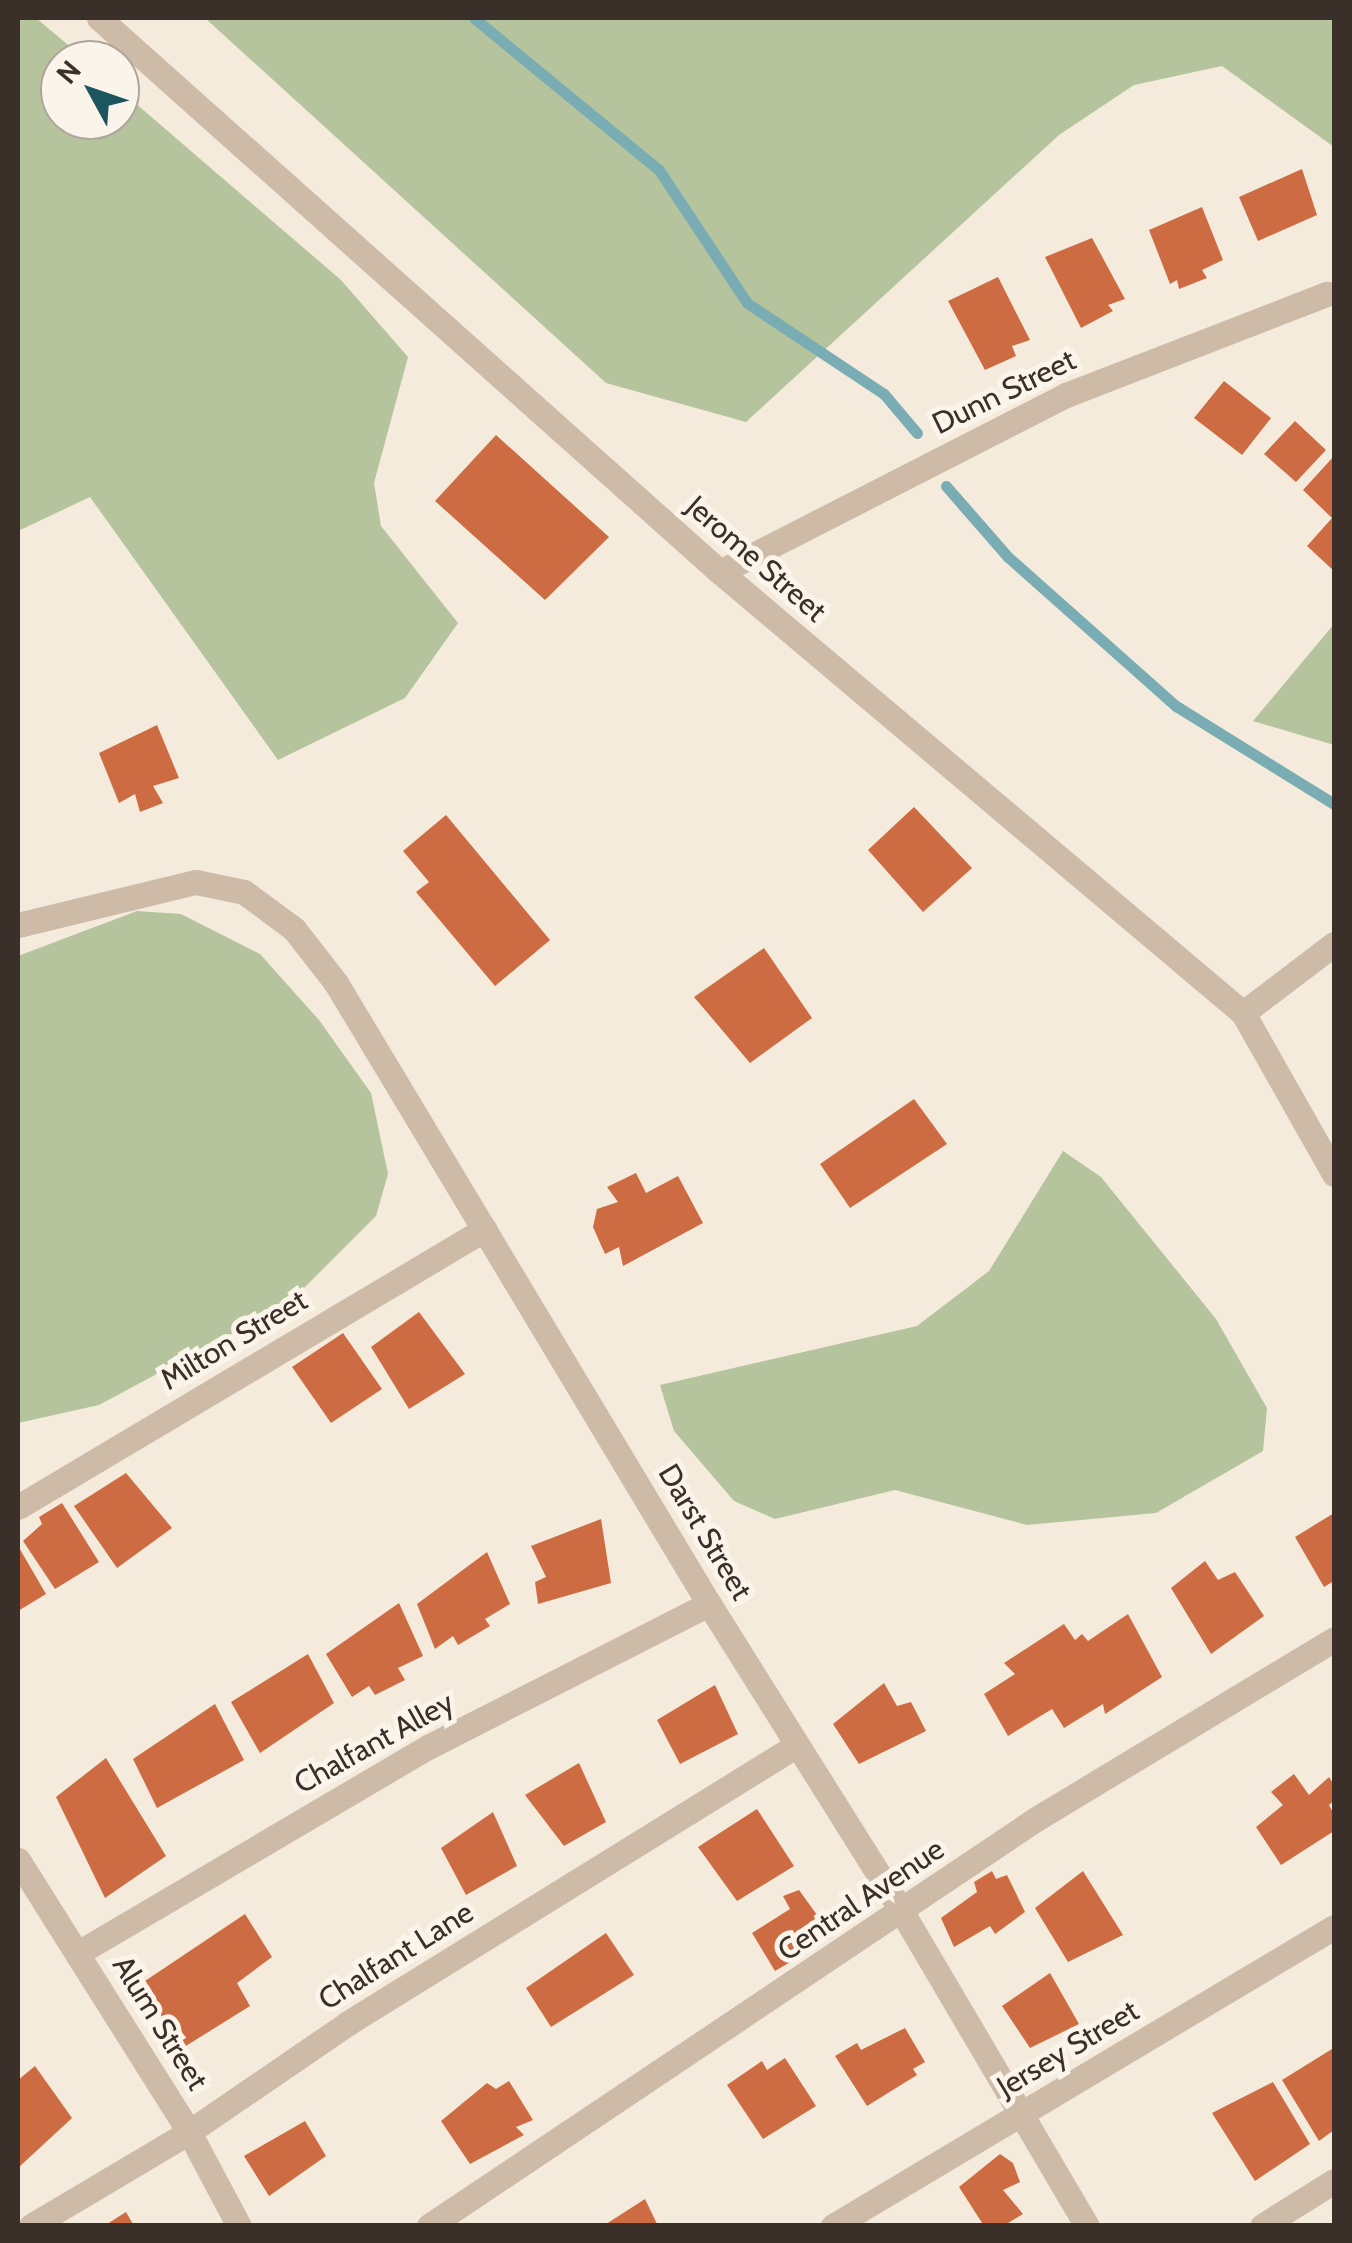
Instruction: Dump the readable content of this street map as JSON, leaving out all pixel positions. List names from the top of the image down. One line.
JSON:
{"streets":{"street":["Dunn Street","Jerome Street","Milton Street","Darst Street","Chalfant Alley","Central Avenue","Chalfant Lane","Alum Street","Jersey Street"]},"crossings":[["Dunn Street","Jerome Street"],["Milton Street","Darst Street"],["Darst Street","Chalfant Alley"],["Darst Street","Central Avenue"],["Darst Street","Chalfant Lane"],["Darst Street","Jersey Street"],["Chalfant Alley","Alum Street"],["Chalfant Lane","Alum Street"]],"north":"top left"}
